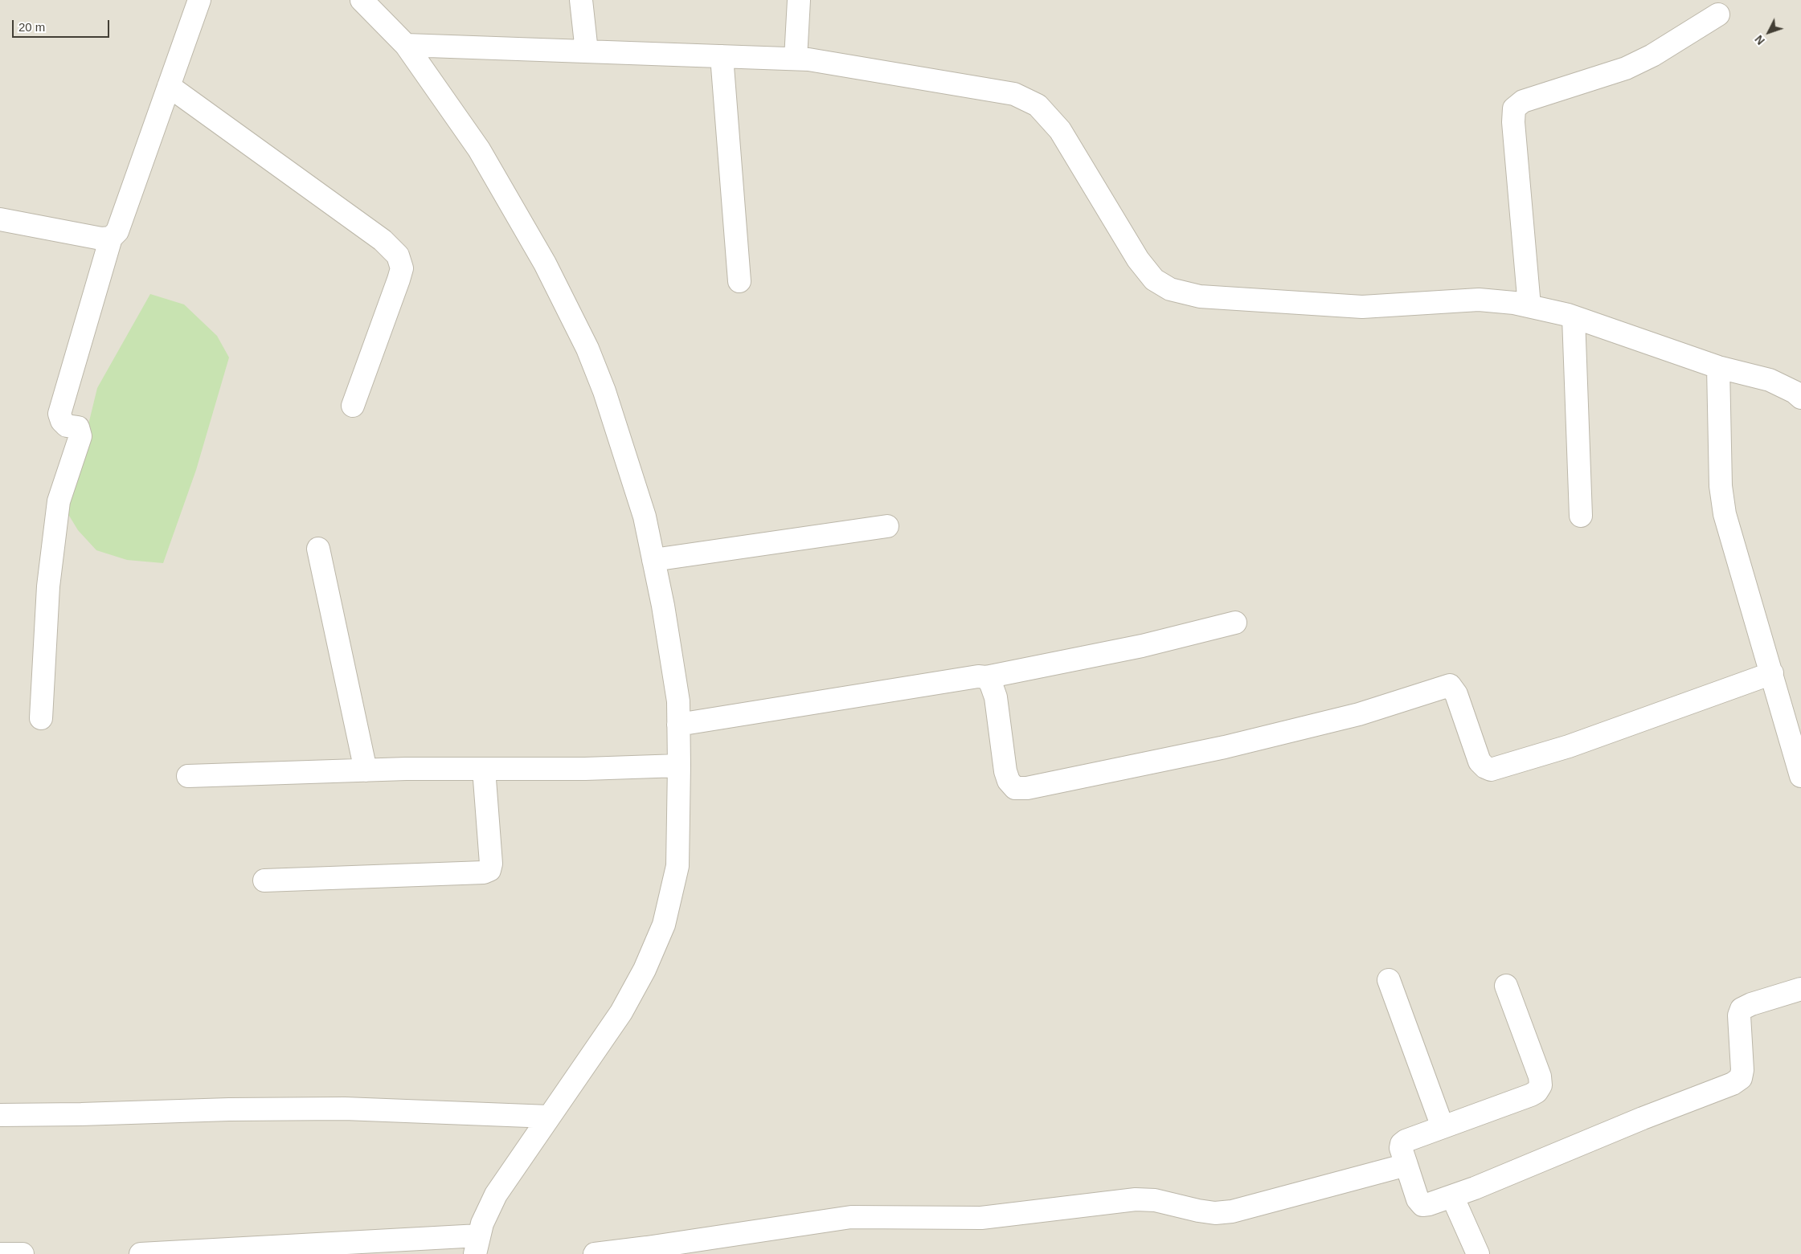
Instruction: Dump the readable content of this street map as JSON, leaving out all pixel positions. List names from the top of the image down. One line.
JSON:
{"scale_bar":"20 m","north":"bottom left"}
